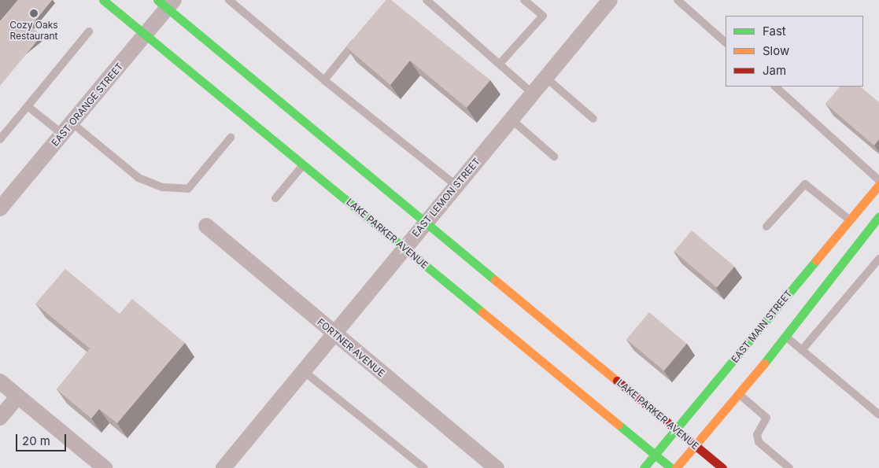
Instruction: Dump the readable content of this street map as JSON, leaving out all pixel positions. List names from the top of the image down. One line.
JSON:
{"streets":{"main road":["LAKE PARKER AVENUE","EAST MAIN STREET"],"street":["EAST ORANGE STREET","EAST LEMON STREET","FORTNER AVENUE"]},"crossings":[["EAST ORANGE STREET","LAKE PARKER AVENUE"],["EAST LEMON STREET","LAKE PARKER AVENUE"],["EAST LEMON STREET","FORTNER AVENUE"],["LAKE PARKER AVENUE","EAST MAIN STREET"]],"places":["Cozy Oaks Restaurant"],"legend":["Fast","Slow","Jam"],"scale_bar":"20 m"}
